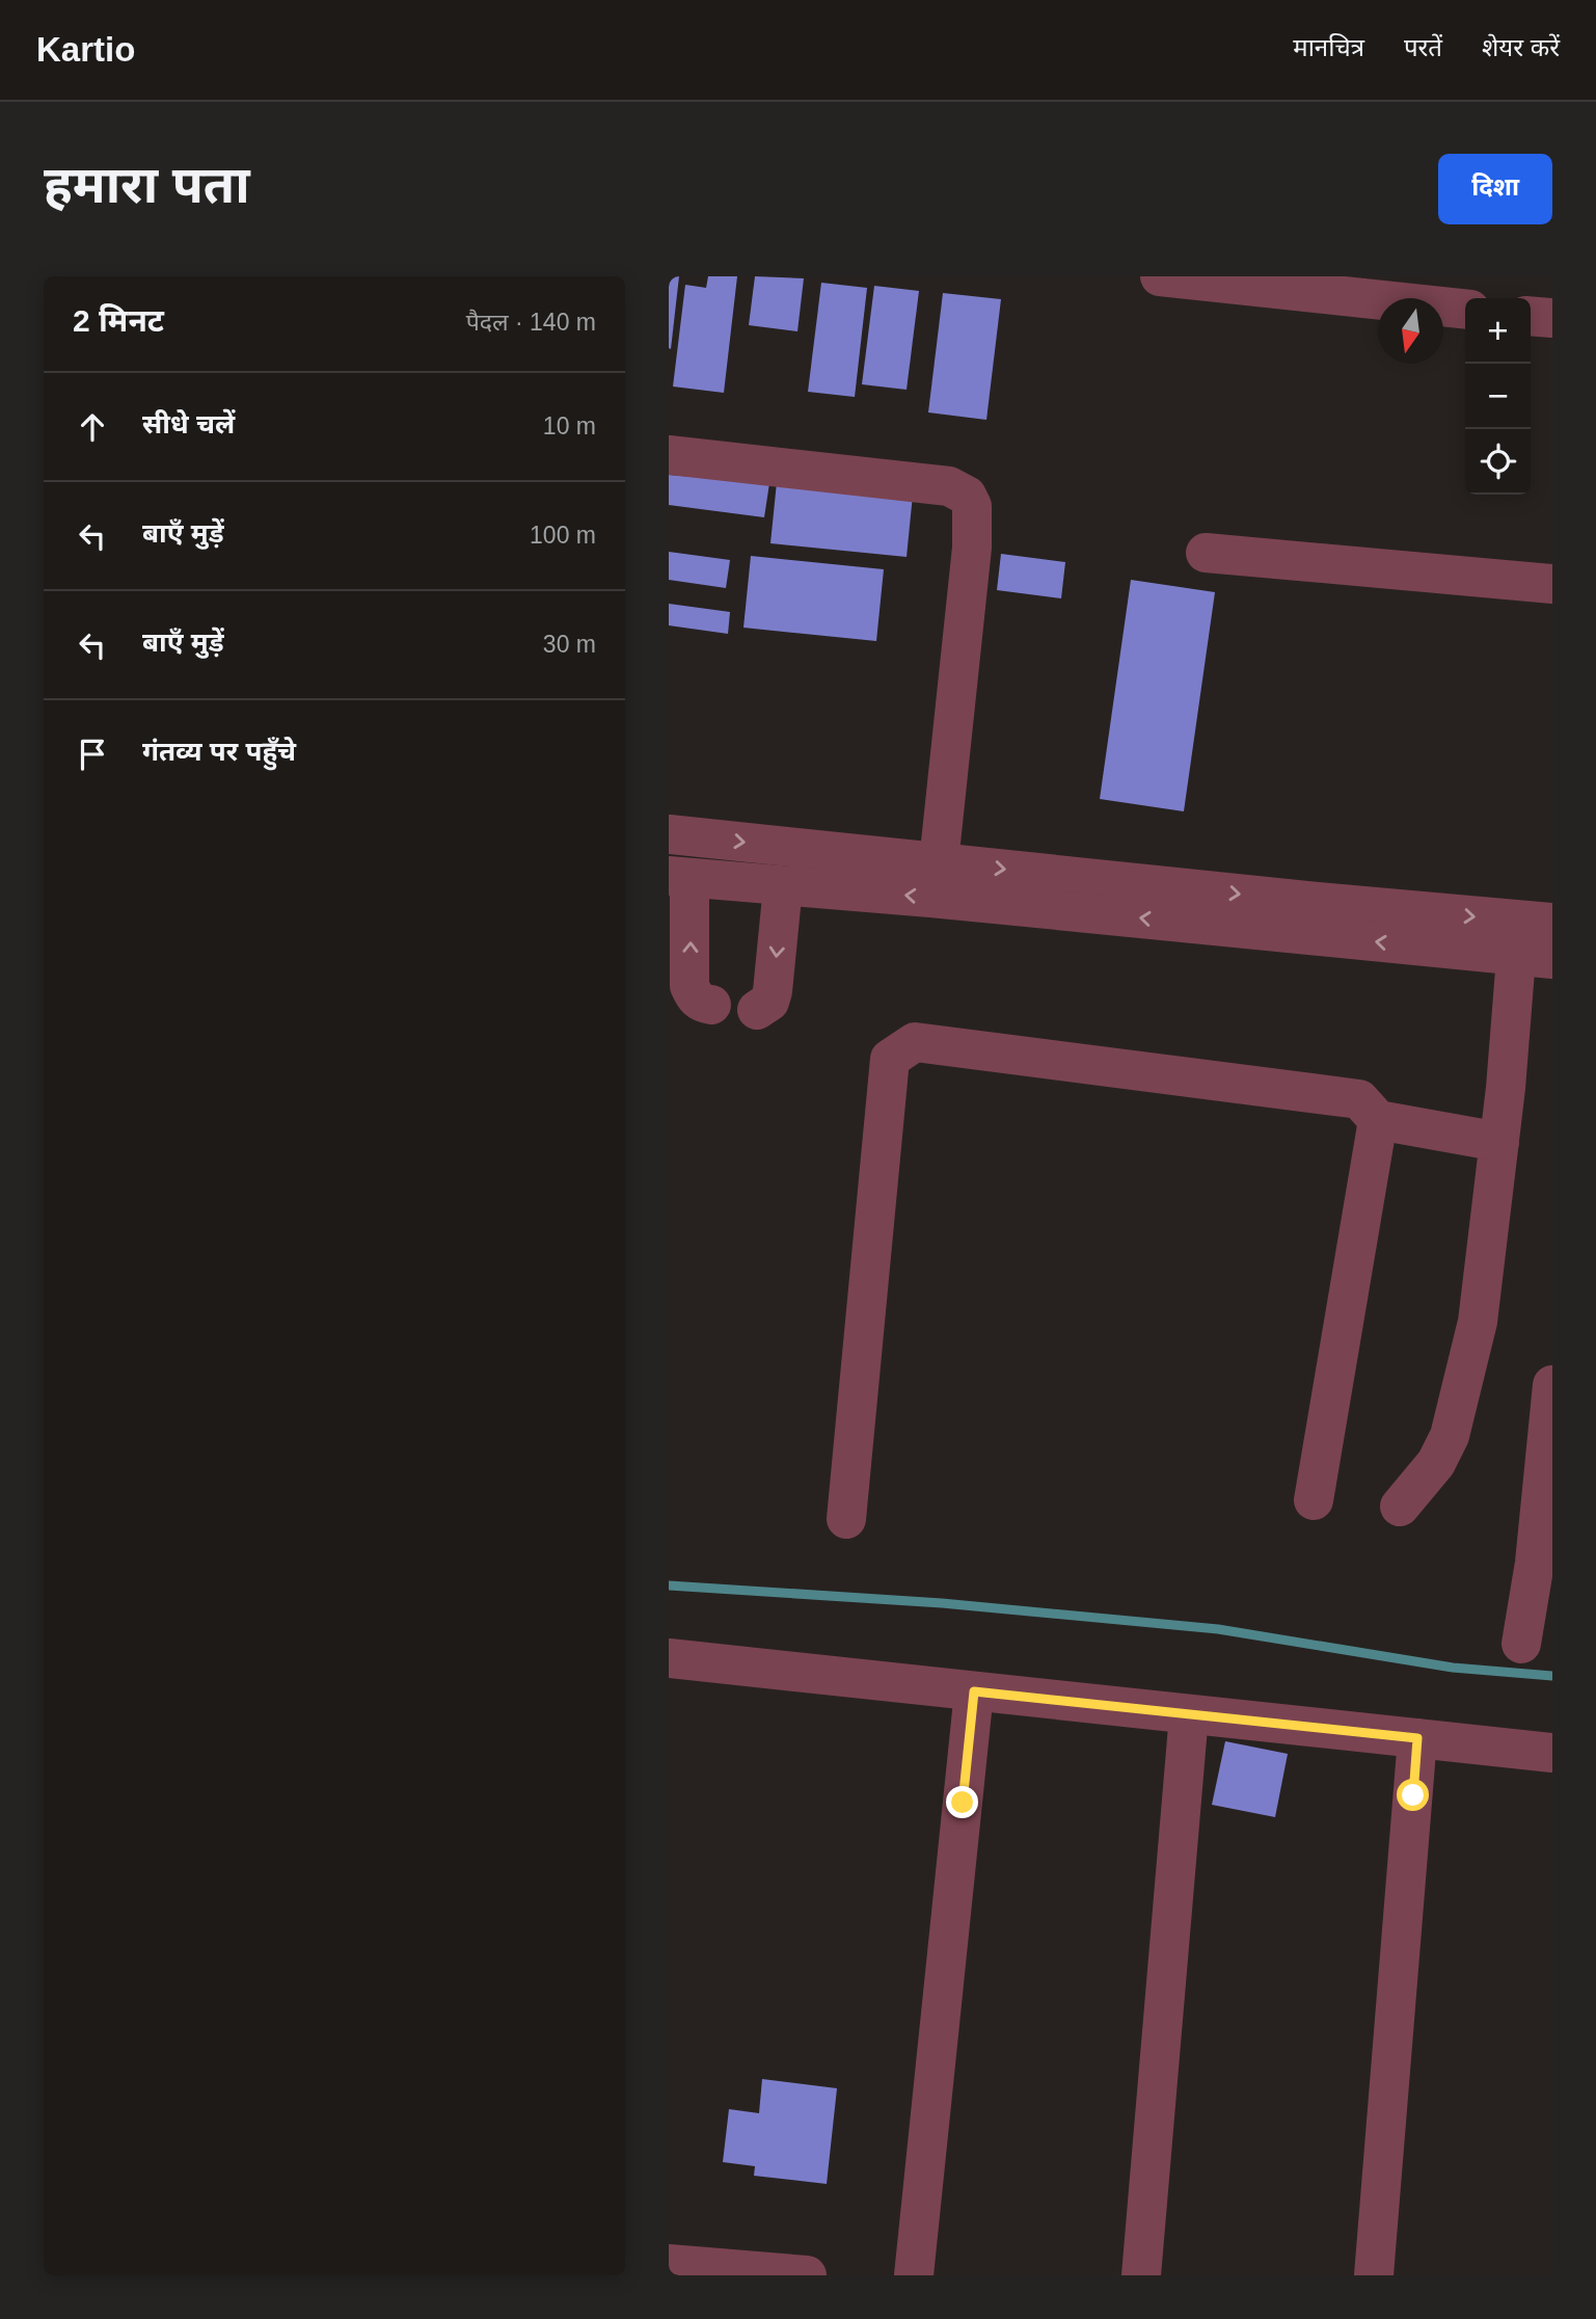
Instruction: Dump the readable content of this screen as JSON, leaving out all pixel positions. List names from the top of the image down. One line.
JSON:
{"north":"bottom","page":{"header":"Kartio","nav":["मानचित्र","परतें","शेयर करें"],"buttons":"दिशा","title":"हमारा पता","heading":["2 मिनट","पैदल · 140 m"],"map_buttons":["+","−"],"list":[["सीधे चलें","10 m"],["बाएँ मुड़ें","100 m"],["बाएँ मुड़ें","30 m"],"गंतव्य पर पहुँचे"]}}
